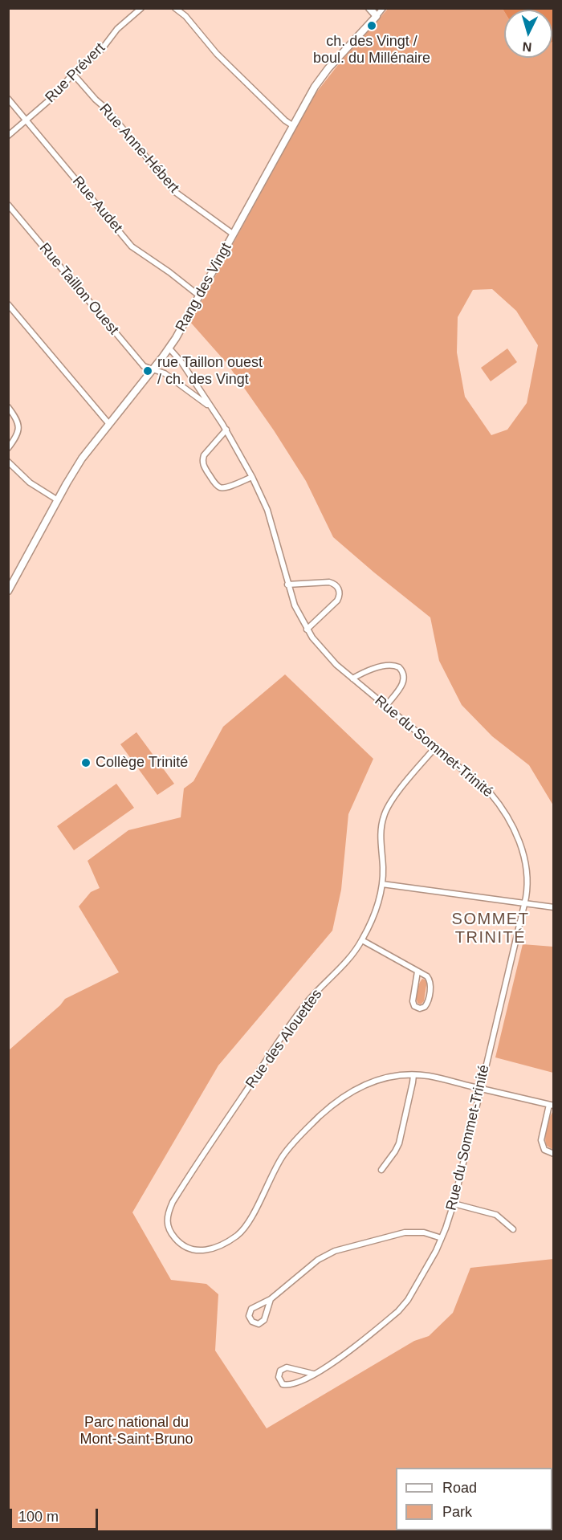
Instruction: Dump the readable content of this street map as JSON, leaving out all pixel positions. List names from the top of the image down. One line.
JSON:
{"streets":{"street":["Rue Prévert","Rue Anne-Hébert","Rue Audet","Rang des Vingt","Rue Taillon Ouest","Rue du Sommet-Trinité","Rue des Alouettes"]},"crossings":[["Rue Prévert","Rue Anne-Hébert"],["Rue Prévert","Rue Audet"],["Rue Anne-Hébert","Rang des Vingt"],["Rue Audet","Rang des Vingt"],["Rang des Vingt","Rue Taillon Ouest"],["Rang des Vingt","Rue du Sommet-Trinité"],["Rue Taillon Ouest","Rue du Sommet-Trinité"],["Rue du Sommet-Trinité","Rue des Alouettes"]],"districts":["SOMMET TRINITÉ"],"parks":["Parc national du Mont-Saint-Bruno"],"places":["ch. des Vingt / boul. du Millénaire","rue Taillon ouest / ch. des Vingt","Collège Trinité"],"legend":["Road","Park"],"scale_bar":"100 m","north":"bottom"}
